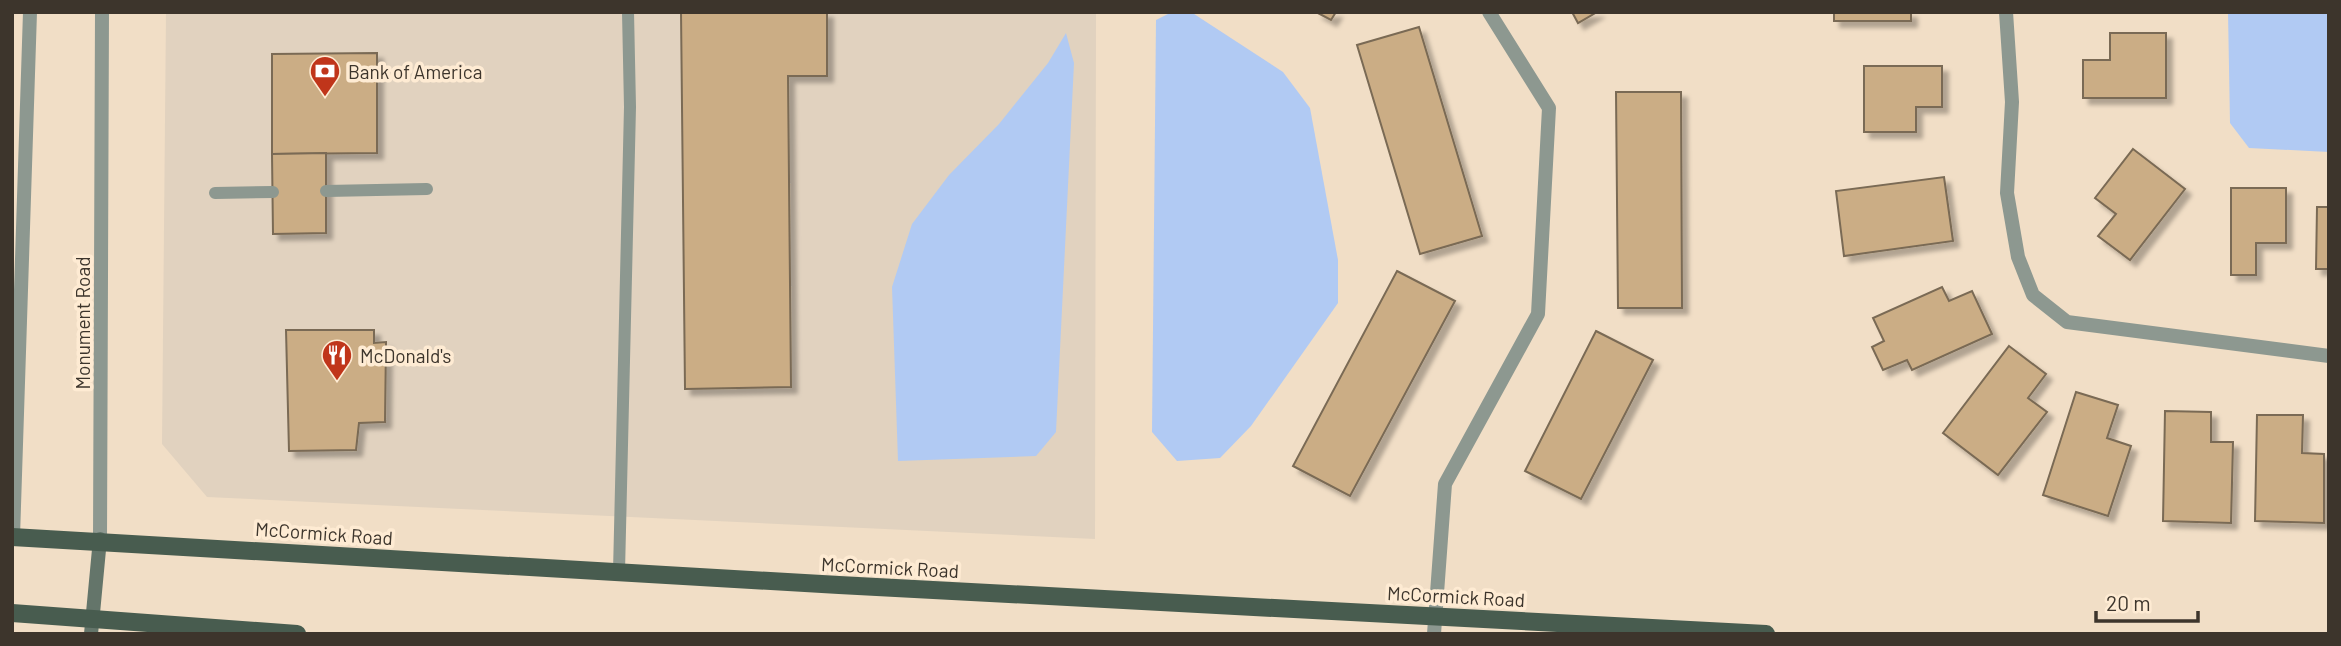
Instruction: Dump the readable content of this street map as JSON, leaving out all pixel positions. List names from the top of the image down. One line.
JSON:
{"streets":{"main road":["Monument Road","McCormick Road"]},"crossings":[["Monument Road","McCormick Road"]],"places":{"bank":["Bank of America"],"restaurant":["McDonald's"]},"scale_bar":"20 m"}
